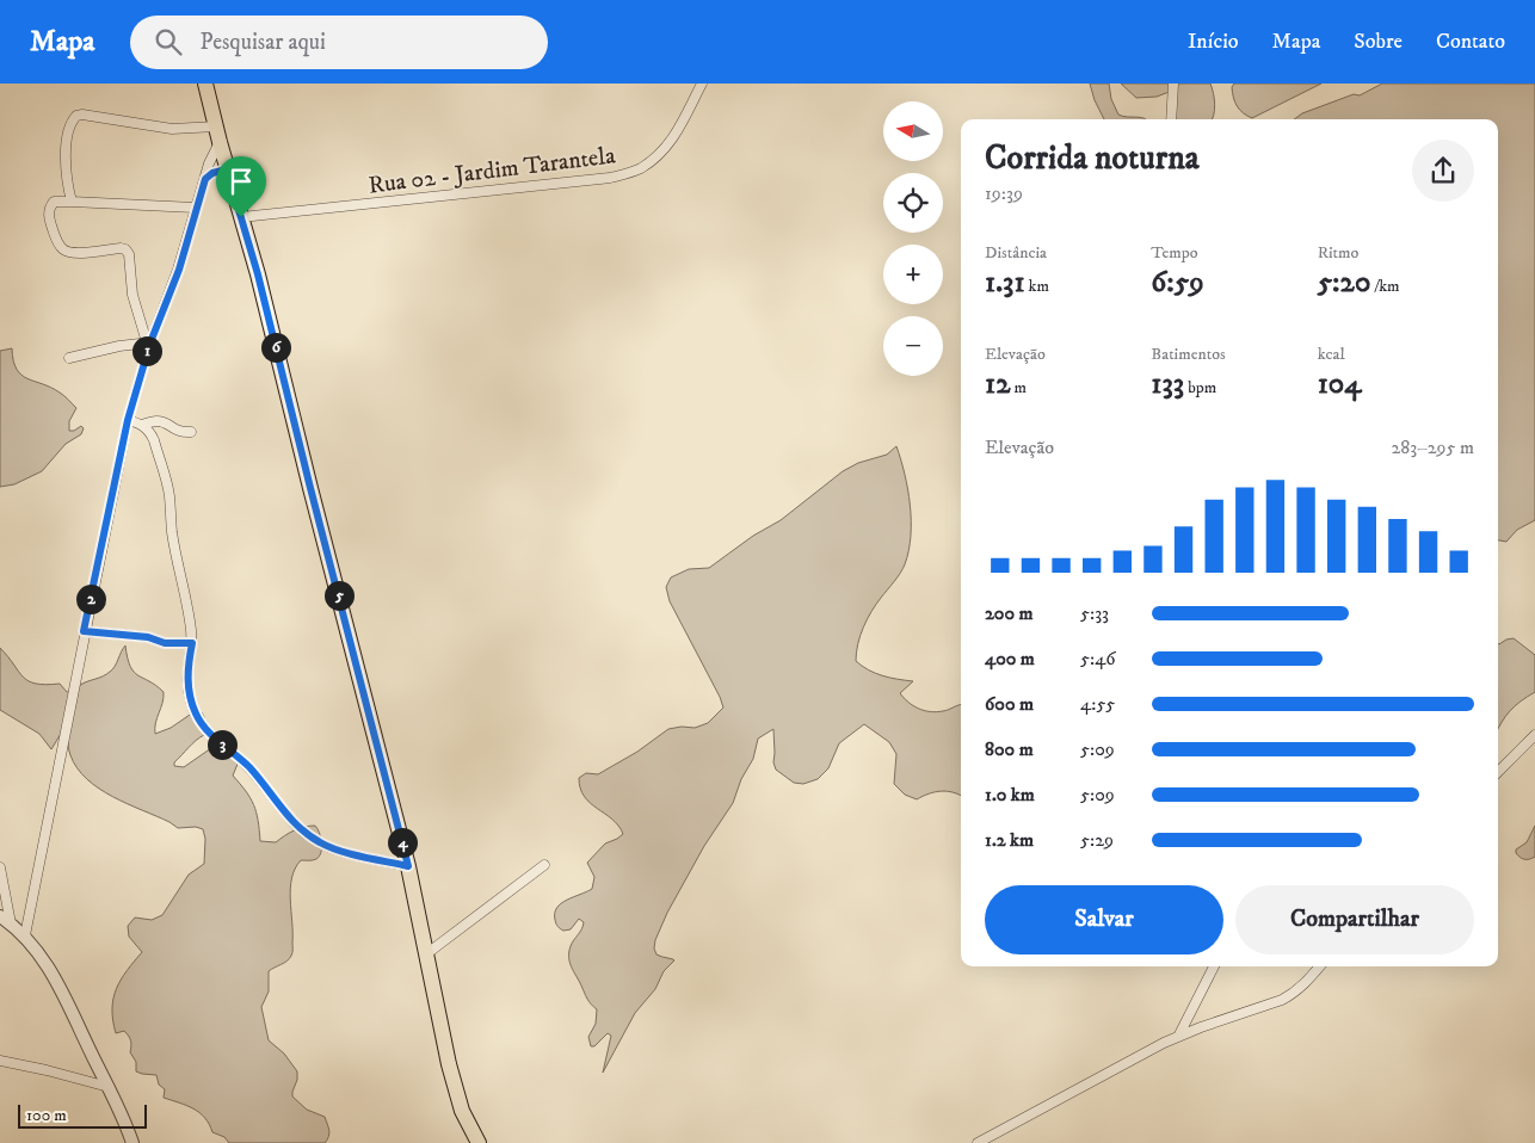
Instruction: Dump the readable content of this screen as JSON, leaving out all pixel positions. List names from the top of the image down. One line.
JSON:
{"streets":{"street":["Rua 02 - Jardim Tarantela"]},"scale_bar":"100 m","north":"left","page":{"header":"Mapa","search":"Pesquisar aqui","nav":["Início","Mapa","Sobre","Contato"],"map_buttons":["+","−"],"heading":["Corrida noturna","19:39"],"stats":[["Distância","1.31 km"],["Tempo","6:59"],["Ritmo","5:20 /km"],["Elevação","12 m"],["Batimentos","133 bpm"],["kcal","104"]],"pins":["6","1","5","2","3","4"],"chart":["Elevação","283–295 m"],"list":[{"name":"200 m","note":"5:33"},{"name":"400 m","note":"5:46"},{"name":"600 m","note":"4:55"},{"name":"800 m","note":"5:09"},{"name":"1.0 km","note":"5:09"},{"name":"1.2 km","note":"5:29"}],"buttons":["Salvar","Compartilhar"],"scale":"100 m"}}
